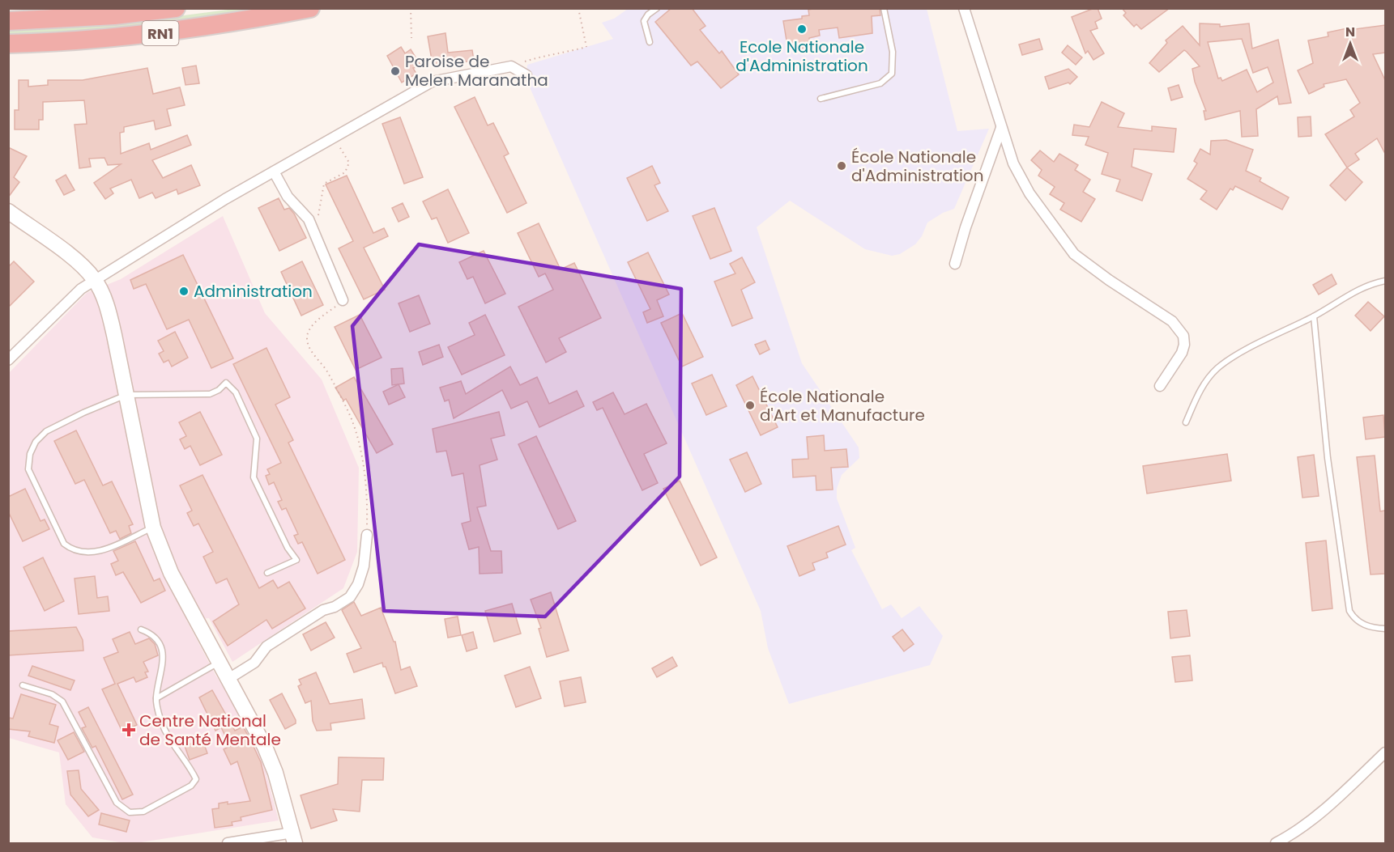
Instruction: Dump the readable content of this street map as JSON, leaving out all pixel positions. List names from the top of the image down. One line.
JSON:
{"streets":{"highway":["RN1"]},"places":{"other":["Ecole Nationale d'Administration","Paroise de Melen Maranatha","École Nationale d'Administration","Administration","École Nationale d'Art et Manufacture"],"health":["Centre National de Santé Mentale"]},"north":"top"}
